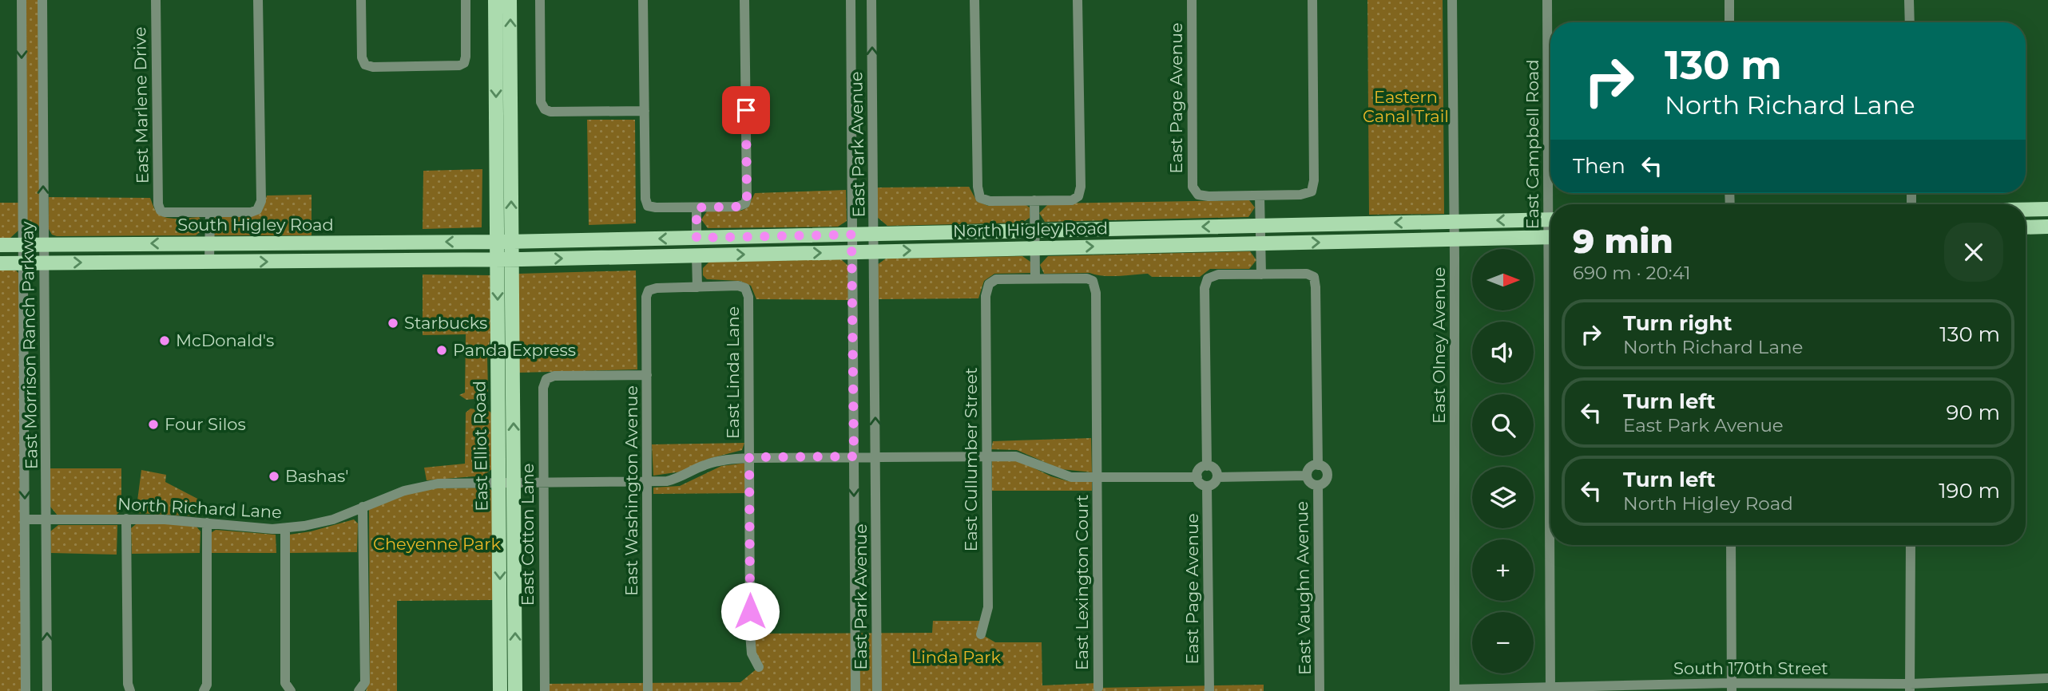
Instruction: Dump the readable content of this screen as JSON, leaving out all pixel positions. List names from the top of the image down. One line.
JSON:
{"streets":{"main road":["South Higley Road","North Higley Road","East Elliot Road"],"street":["East Page Avenue","East Marlene Drive","East Park Avenue","East Campbell Road","East Morrison Ranch Parkway","East Olney Avenue","East Linda Lane","East Cullumber Street","East Washington Avenue","North Richard Lane","East Cotton Lane","East Lexington Court","East Vaughn Avenue","South 170th Street"]},"crossings":[["East Page Avenue","North Richard Lane"],["East Park Avenue","North Higley Road"],["East Park Avenue","North Richard Lane"],["East Campbell Road","South 170th Street"],["South Higley Road","North Higley Road"],["South Higley Road","East Morrison Ranch Parkway"],["South Higley Road","East Elliot Road"],["North Higley Road","East Olney Avenue"],["North Higley Road","East Elliot Road"],["East Morrison Ranch Parkway","North Richard Lane"],["East Olney Avenue","South 170th Street"],["East Linda Lane","East Washington Avenue"],["East Linda Lane","North Richard Lane"],["East Elliot Road","North Richard Lane"],["East Cullumber Street","North Richard Lane"],["East Cullumber Street","East Lexington Court"],["East Washington Avenue","North Richard Lane"],["East Washington Avenue","East Cotton Lane"],["North Richard Lane","East Cotton Lane"],["North Richard Lane","East Lexington Court"]],"parks":["Eastern Canal Trail","Cheyenne Park","Linda Park"],"places":["Starbucks","McDonald's","Panda Express","Four Silos","Bashas'"],"north":"right","page":{"turn":["130 m","North Richard Lane"],"then":"Then","heading":["9 min","690 m · 20:41"],"map_buttons":["+","−"],"list":[{"name":"Turn right","note":"North Richard Lane","value":"130 m"},{"name":"Turn left","note":"East Park Avenue","value":"90 m"},{"name":"Turn left","note":"North Higley Road","value":"190 m"}]}}
